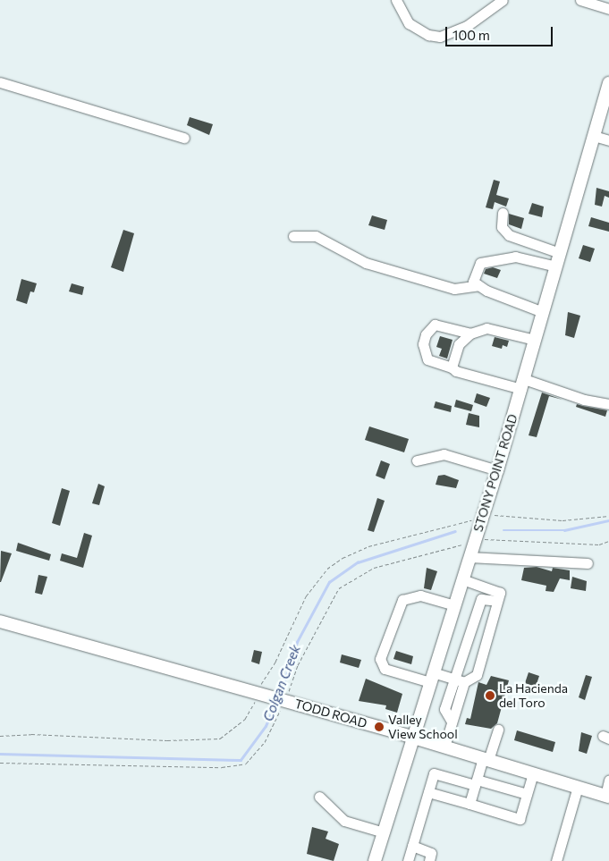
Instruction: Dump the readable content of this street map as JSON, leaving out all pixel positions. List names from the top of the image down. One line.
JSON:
{"streets":{"main road":["STONY POINT ROAD","TODD ROAD"]},"crossings":[["STONY POINT ROAD","TODD ROAD"]],"water":["Colgan Creek"],"places":["La Hacienda del Toro","Valley View School"],"scale_bar":"100 m"}
